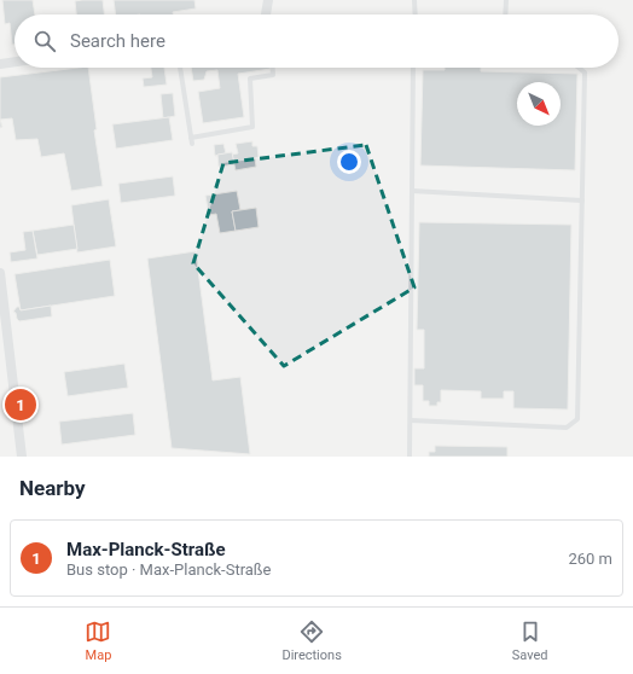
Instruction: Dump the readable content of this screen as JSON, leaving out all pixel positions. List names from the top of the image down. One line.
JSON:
{"north":"bottom right","page":{"search":"Search here","pins":"1","heading":"Nearby","list":[{"mark":"1","name":"Max-Planck-Straße","note":"Bus stop · Max-Planck-Straße","value":"260 m"}],"nav":["Map","Directions","Saved"]}}
